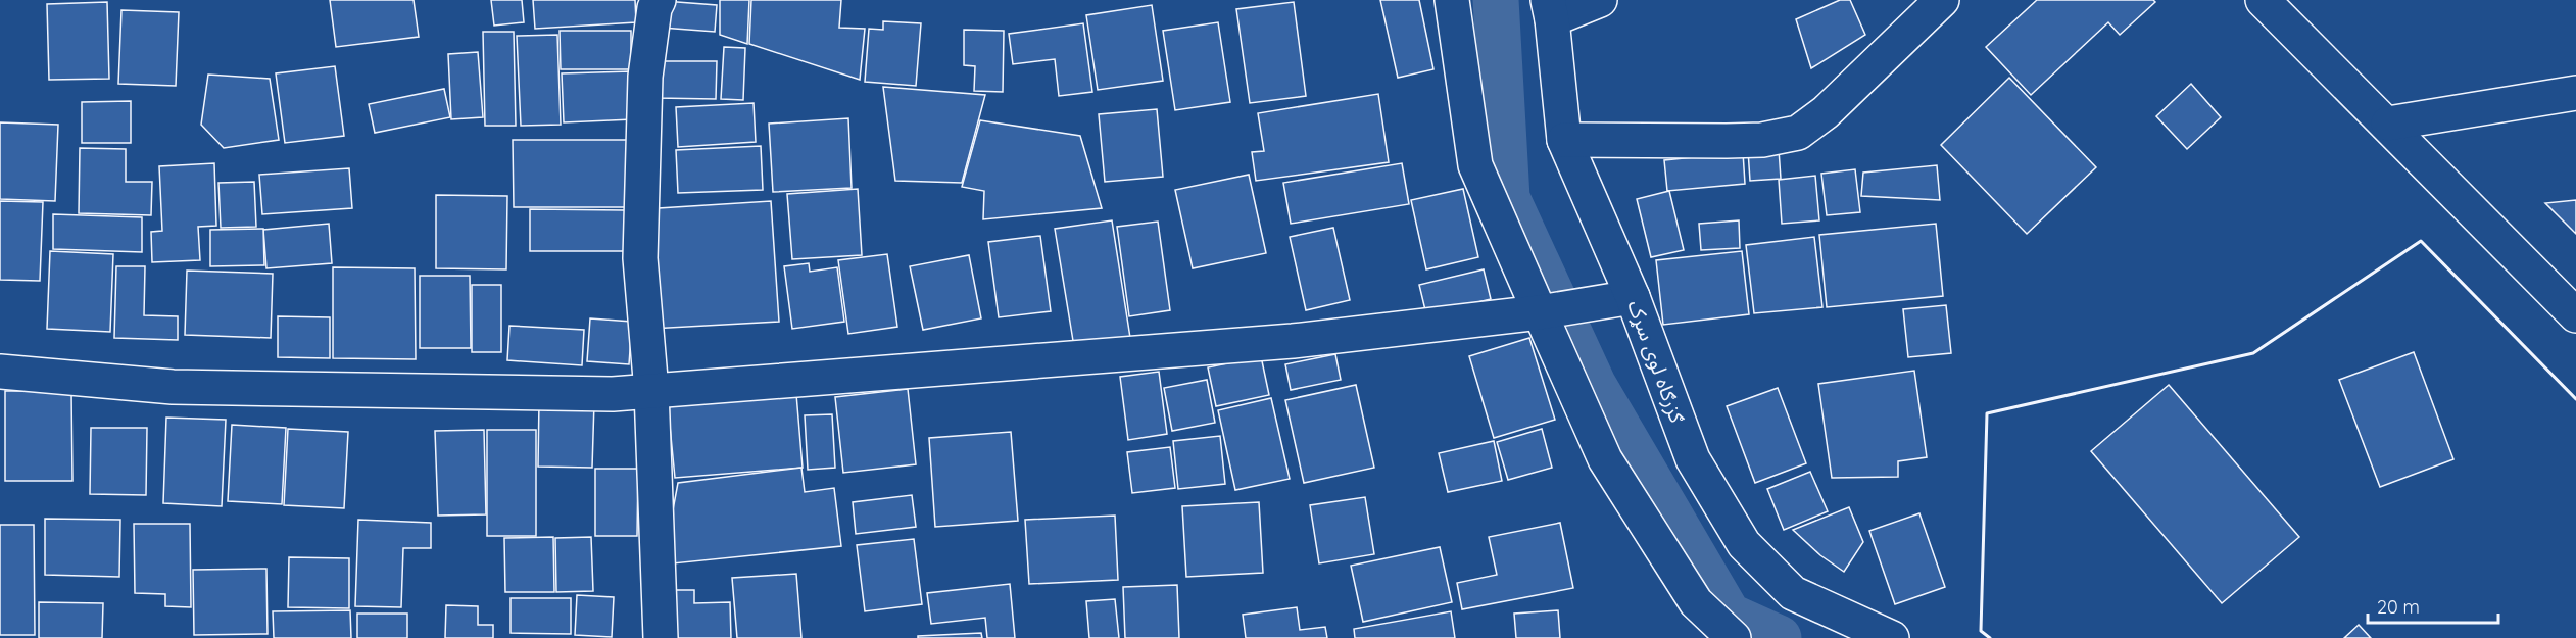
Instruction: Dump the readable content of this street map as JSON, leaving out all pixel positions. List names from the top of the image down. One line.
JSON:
{"streets":{"street":["ګزرګاه لوی سړک"]},"scale_bar":"20 m"}
